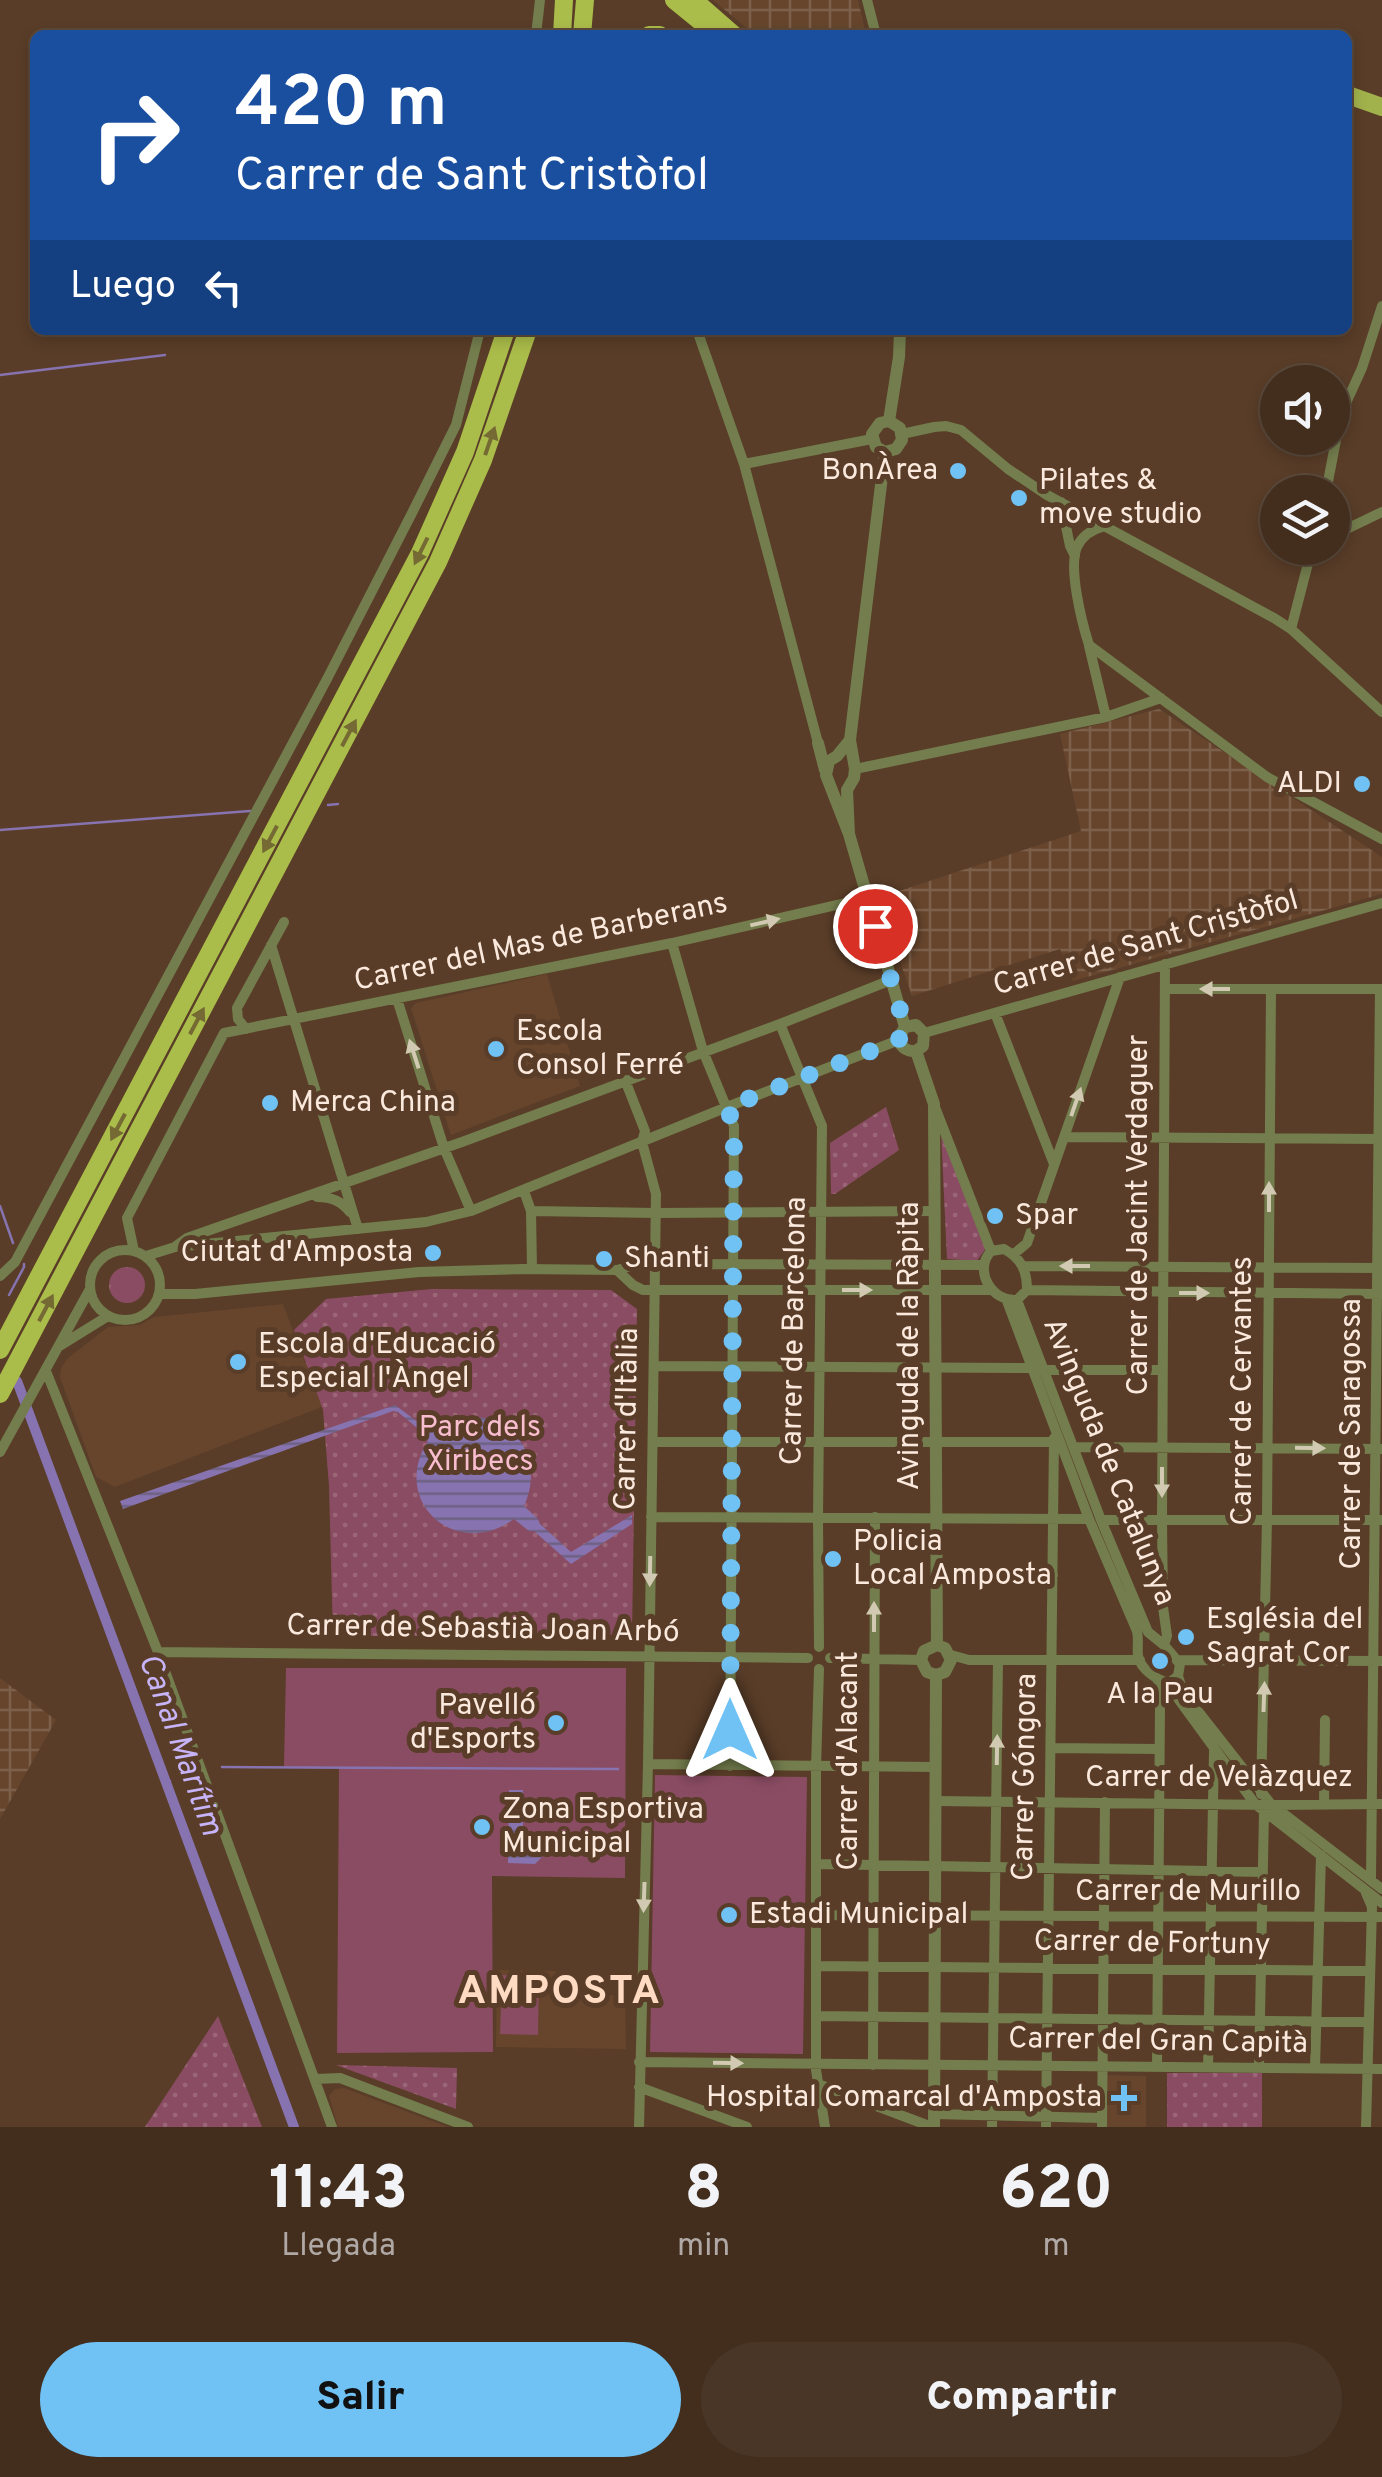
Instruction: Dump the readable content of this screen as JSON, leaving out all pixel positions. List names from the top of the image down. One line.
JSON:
{"streets":{"street":["Carrer del Mas de Barberans","Carrer de Sant Cristòfol","Carrer de Jacint Verdaguer","Carrer de Barcelona","Avinguda de la Ràpita","Carrer de Cervantes","Carrer d'Itàlia","Carrer de Saragossa","Avinguda de Catalunya","Carrer de Sebastià Joan Arbó","Carrer d'Alacant","Carrer Góngora","Carrer de Velàzquez","Carrer de Murillo","Carrer de Fortuny","Carrer del Gran Capità"]},"crossings":[["Carrer de Sant Cristòfol","Carrer de Jacint Verdaguer"],["Carrer de Sant Cristòfol","Avinguda de la Ràpita"],["Carrer de Jacint Verdaguer","Avinguda de Catalunya"],["Carrer de Barcelona","Carrer de Sebastià Joan Arbó"],["Carrer de Cervantes","Carrer de Velàzquez"],["Carrer de Cervantes","Carrer de Murillo"],["Carrer de Cervantes","Carrer de Fortuny"],["Carrer de Cervantes","Carrer del Gran Capità"],["Carrer d'Itàlia","Carrer de Sebastià Joan Arbó"],["Carrer d'Itàlia","Carrer del Gran Capità"],["Carrer de Saragossa","Carrer de Velàzquez"],["Avinguda de Catalunya","Carrer Góngora"],["Carrer d'Alacant","Carrer de Murillo"],["Carrer d'Alacant","Carrer de Fortuny"],["Carrer d'Alacant","Carrer del Gran Capità"],["Carrer Góngora","Carrer de Velàzquez"],["Carrer Góngora","Carrer de Murillo"],["Carrer Góngora","Carrer de Fortuny"],["Carrer Góngora","Carrer del Gran Capità"]],"districts":["AMPOSTA"],"water":["Canal Marítim"],"parks":["Parc dels Xiribecs"],"places":{"other":["BonÀrea","Pilates & move studio","ALDI","Escola Consol Ferré","Merca China","Spar","Ciutat d'Amposta","Shanti","Escola d'Educació Especial l'Àngel","Policia Local Amposta","Església del Sagrat Cor","A la Pau","Pavelló d'Esports","Zona Esportiva Municipal","Estadi Municipal"],"health":["Hospital Comarcal d'Amposta"]},"page":{"turn":["420 m","Carrer de Sant Cristòfol"],"then":"Luego","eta":["11:43","Llegada","8","min","620","m"],"buttons":["Salir","Compartir"]}}
